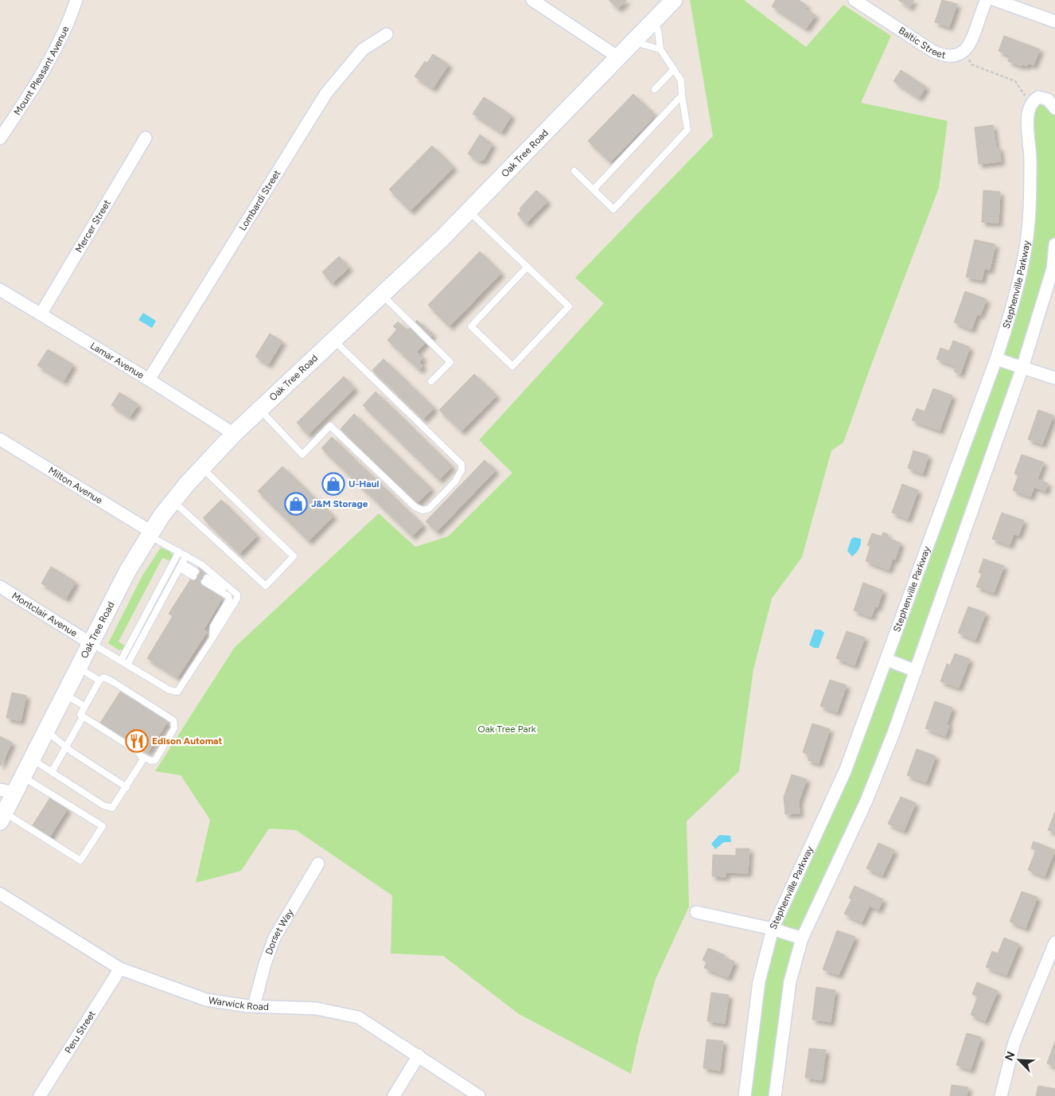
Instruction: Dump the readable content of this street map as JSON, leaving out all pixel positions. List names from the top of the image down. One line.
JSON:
{"streets":{"main road":["Oak Tree Road"],"street":["Baltic Street","Mount Pleasant Avenue","Lombardi Street","Mercer Street","Stephenville Parkway","Lamar Avenue","Milton Avenue","Montclair Avenue","Dorset Way","Warwick Road","Peru Street"]},"crossings":[["Oak Tree Road","Lamar Avenue"],["Oak Tree Road","Milton Avenue"],["Oak Tree Road","Montclair Avenue"],["Lombardi Street","Lamar Avenue"],["Mercer Street","Lamar Avenue"],["Dorset Way","Warwick Road"],["Warwick Road","Peru Street"]],"parks":["Oak Tree Park"],"places":{"shop":["U-Haul","J&M Storage"],"restaurant":["Edison Automat"]},"north":"top left"}
